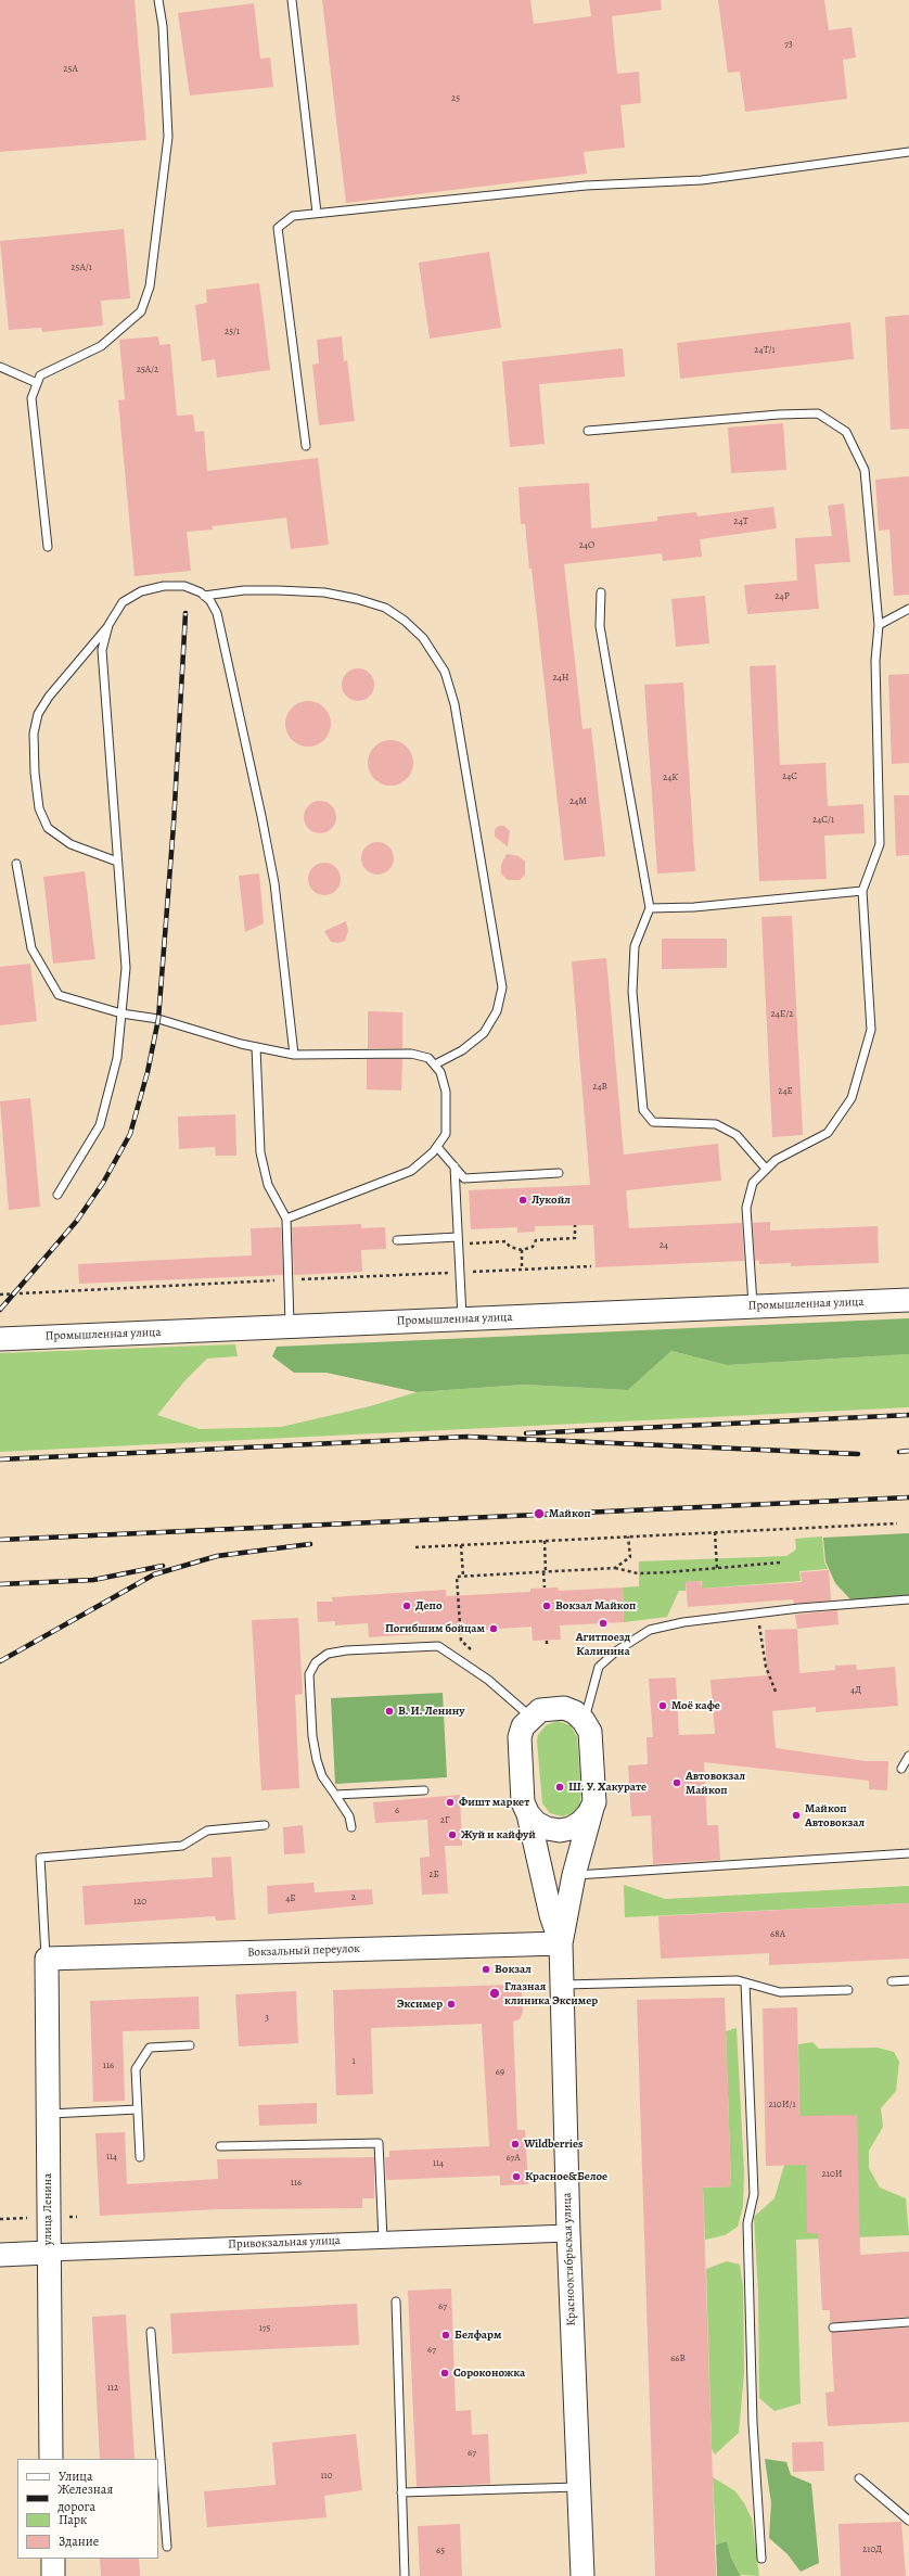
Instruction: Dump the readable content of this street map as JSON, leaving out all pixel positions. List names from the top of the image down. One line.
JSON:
{"streets":{"street":["Промышленная улица","Вокзальный переулок","улица Ленина","Привокзальная улица","Краснооктябрьская улица"]},"crossings":[["Вокзальный переулок","улица Ленина"],["Вокзальный переулок","Краснооктябрьская улица"],["улица Ленина","Привокзальная улица"],["Привокзальная улица","Краснооктябрьская улица"]],"places":["Лукойл","Майкоп","Депо","Вокзал Майкоп","Агитпоезд Калинина","Погибшим бойцам","Моё кафе","В. И. Ленину","Автовокзал Майкоп","Ш. У. Хакурате","Фишт маркет","Майкоп Автовокзал","Жуй и кайфуй","Вокзал","Глазная клиника Эксимер","Эксимер","Wildberries","Красное&Белое","Белфарм","Сороконожка"],"house_numbers":["73","25А","25","25А/1","25/1","24Т/1","25А/2","24Т","24О","24Р","24Н","24С","24К","24М","24С/1","24Е/2","24В","24Е","24","4Д","6","2Г","2Б","2","4Б","120","68А","3","1","116","69","210И/1","114","67А","114","210И","116","67","175","67","66В","112","67","110","210Д","65"],"legend":["Улица","Железная дорога","Парк","Здание"]}
